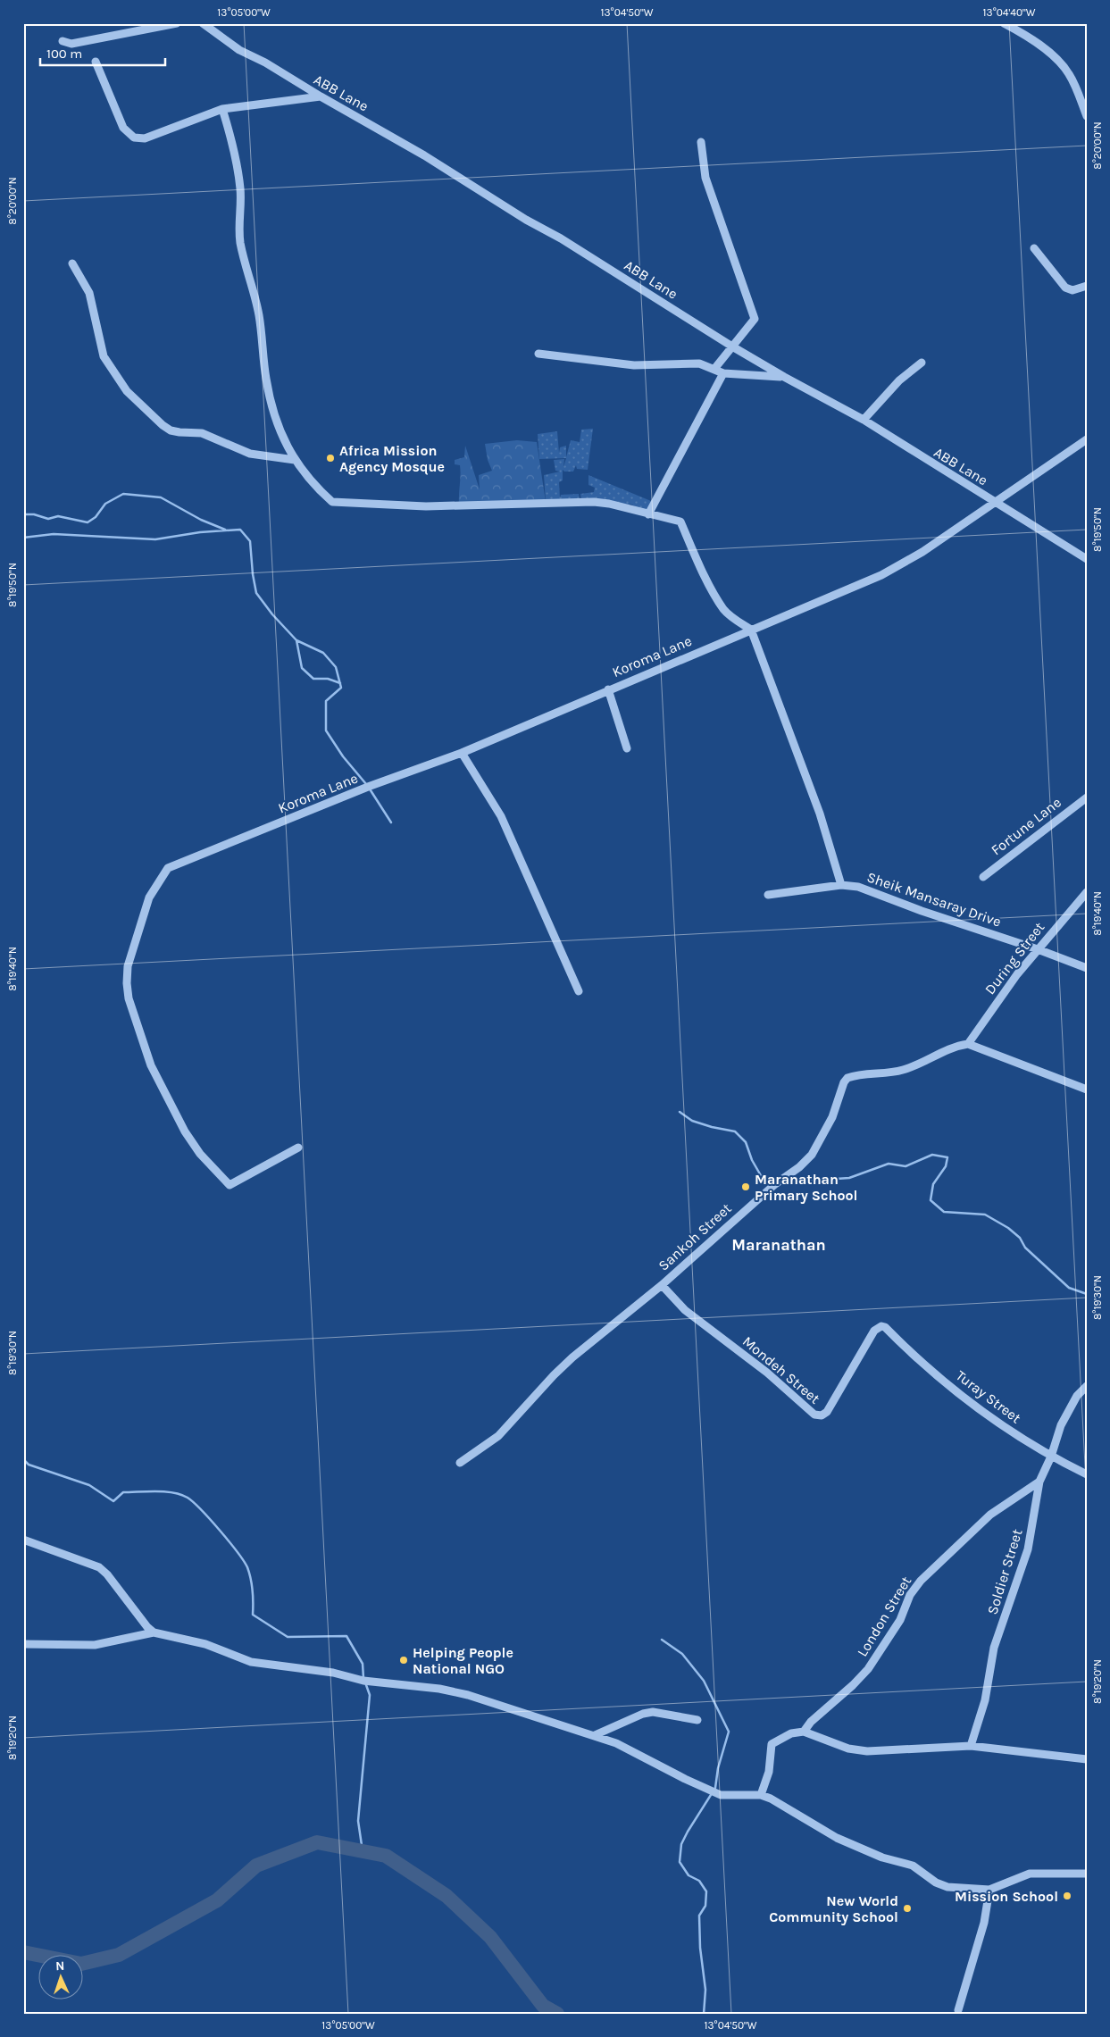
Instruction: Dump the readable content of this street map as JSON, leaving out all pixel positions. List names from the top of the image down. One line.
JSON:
{"streets":{"street":["ABB Lane","Koroma Lane","Fortune Lane","Sheik Mansaray Drive","During Street","Sankoh Street","Mondeh Street","Turay Street","Soldier Street","London Street"]},"crossings":[["ABB Lane","Koroma Lane"],["Sheik Mansaray Drive","During Street"],["During Street","Sankoh Street"],["Sankoh Street","Mondeh Street"],["Mondeh Street","Turay Street"],["Turay Street","Soldier Street"],["Soldier Street","London Street"]],"districts":["Maranathan"],"places":["Africa Mission Agency Mosque","Maranathan Primary School","Helping People National NGO","Mission School","New World Community School"],"scale_bar":"100 m","north":"top","coordinates":["13°05'00\"W","13°04'50\"W","13°04'40\"W","8°20'00\"N","8°19'50\"N","8°19'40\"N","8°19'30\"N","8°19'20\"N"]}
